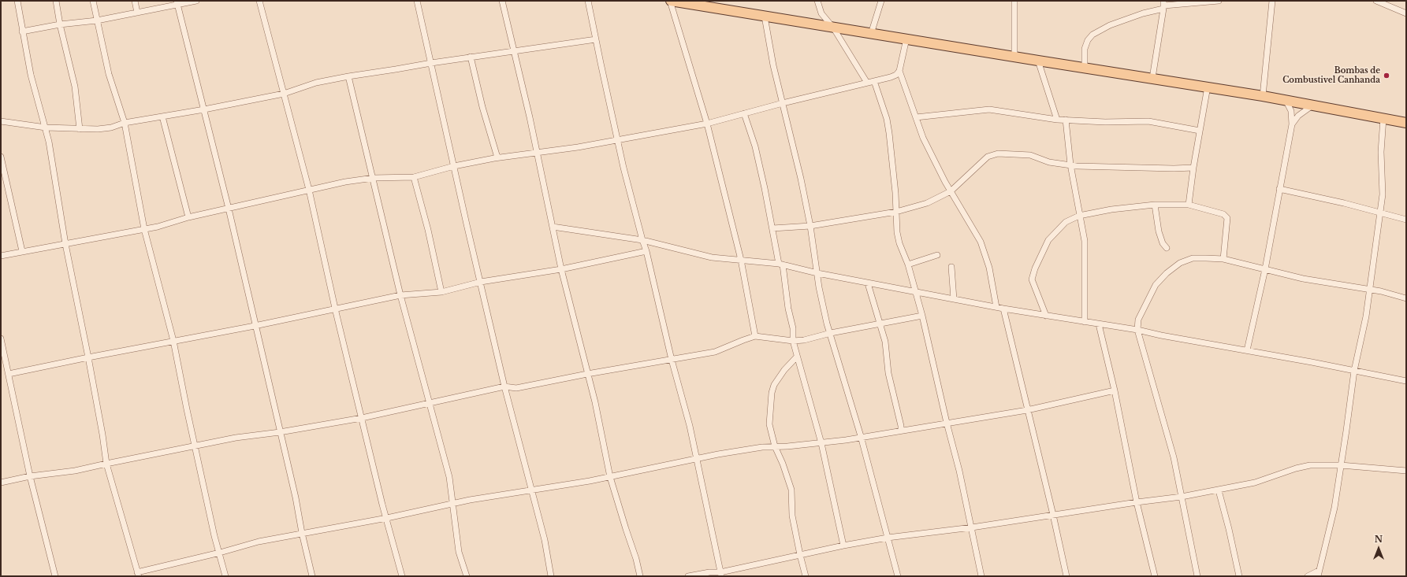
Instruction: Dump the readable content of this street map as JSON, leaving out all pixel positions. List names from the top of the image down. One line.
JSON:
{"places":["Bombas de Combustivel Canhanda"],"north":"top"}
